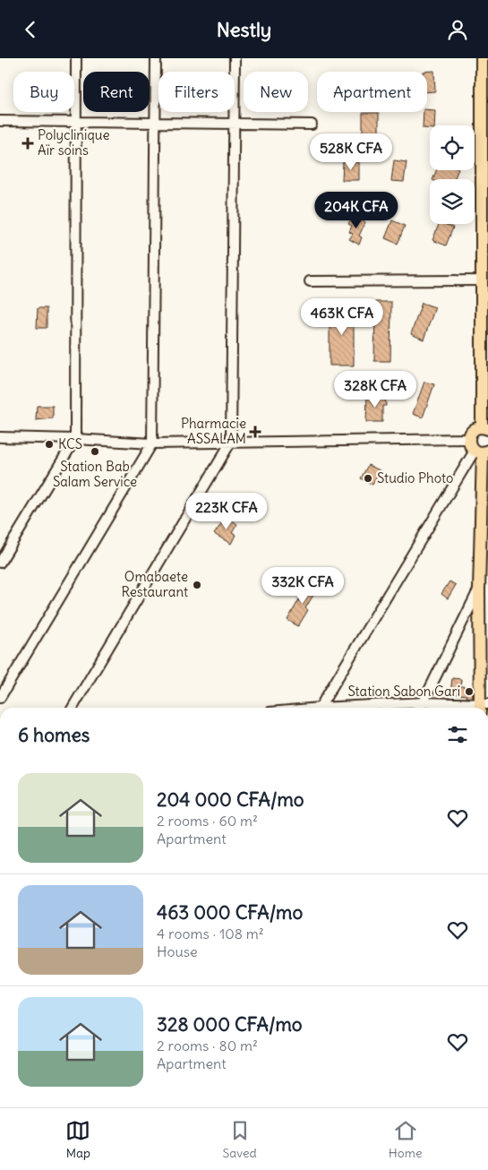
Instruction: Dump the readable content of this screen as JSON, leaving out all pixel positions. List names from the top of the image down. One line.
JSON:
{"places":{"health":["Polyclinique Aïr soins","Pharmacie ASSALAM"],"other":["KCS","Station Bab Salam Service","Studio Photo","Omabaete Restaurant","Station Sabon Gari"]},"page":{"header":"Nestly","chip":["Buy","Rent","Filters","New","Apartment"],"price":["528K CFA","204K CFA","463K CFA","328K CFA","223K CFA","332K CFA"],"heading":"6 homes","list":[{"name":"204 000 CFA/mo","note":"2 rooms · 60 m² · Apartment"},{"name":"463 000 CFA/mo","note":"4 rooms · 108 m² · House"},{"name":"328 000 CFA/mo","note":"2 rooms · 80 m² · Apartment"}],"tabs":["Map","Saved","Home"]}}
